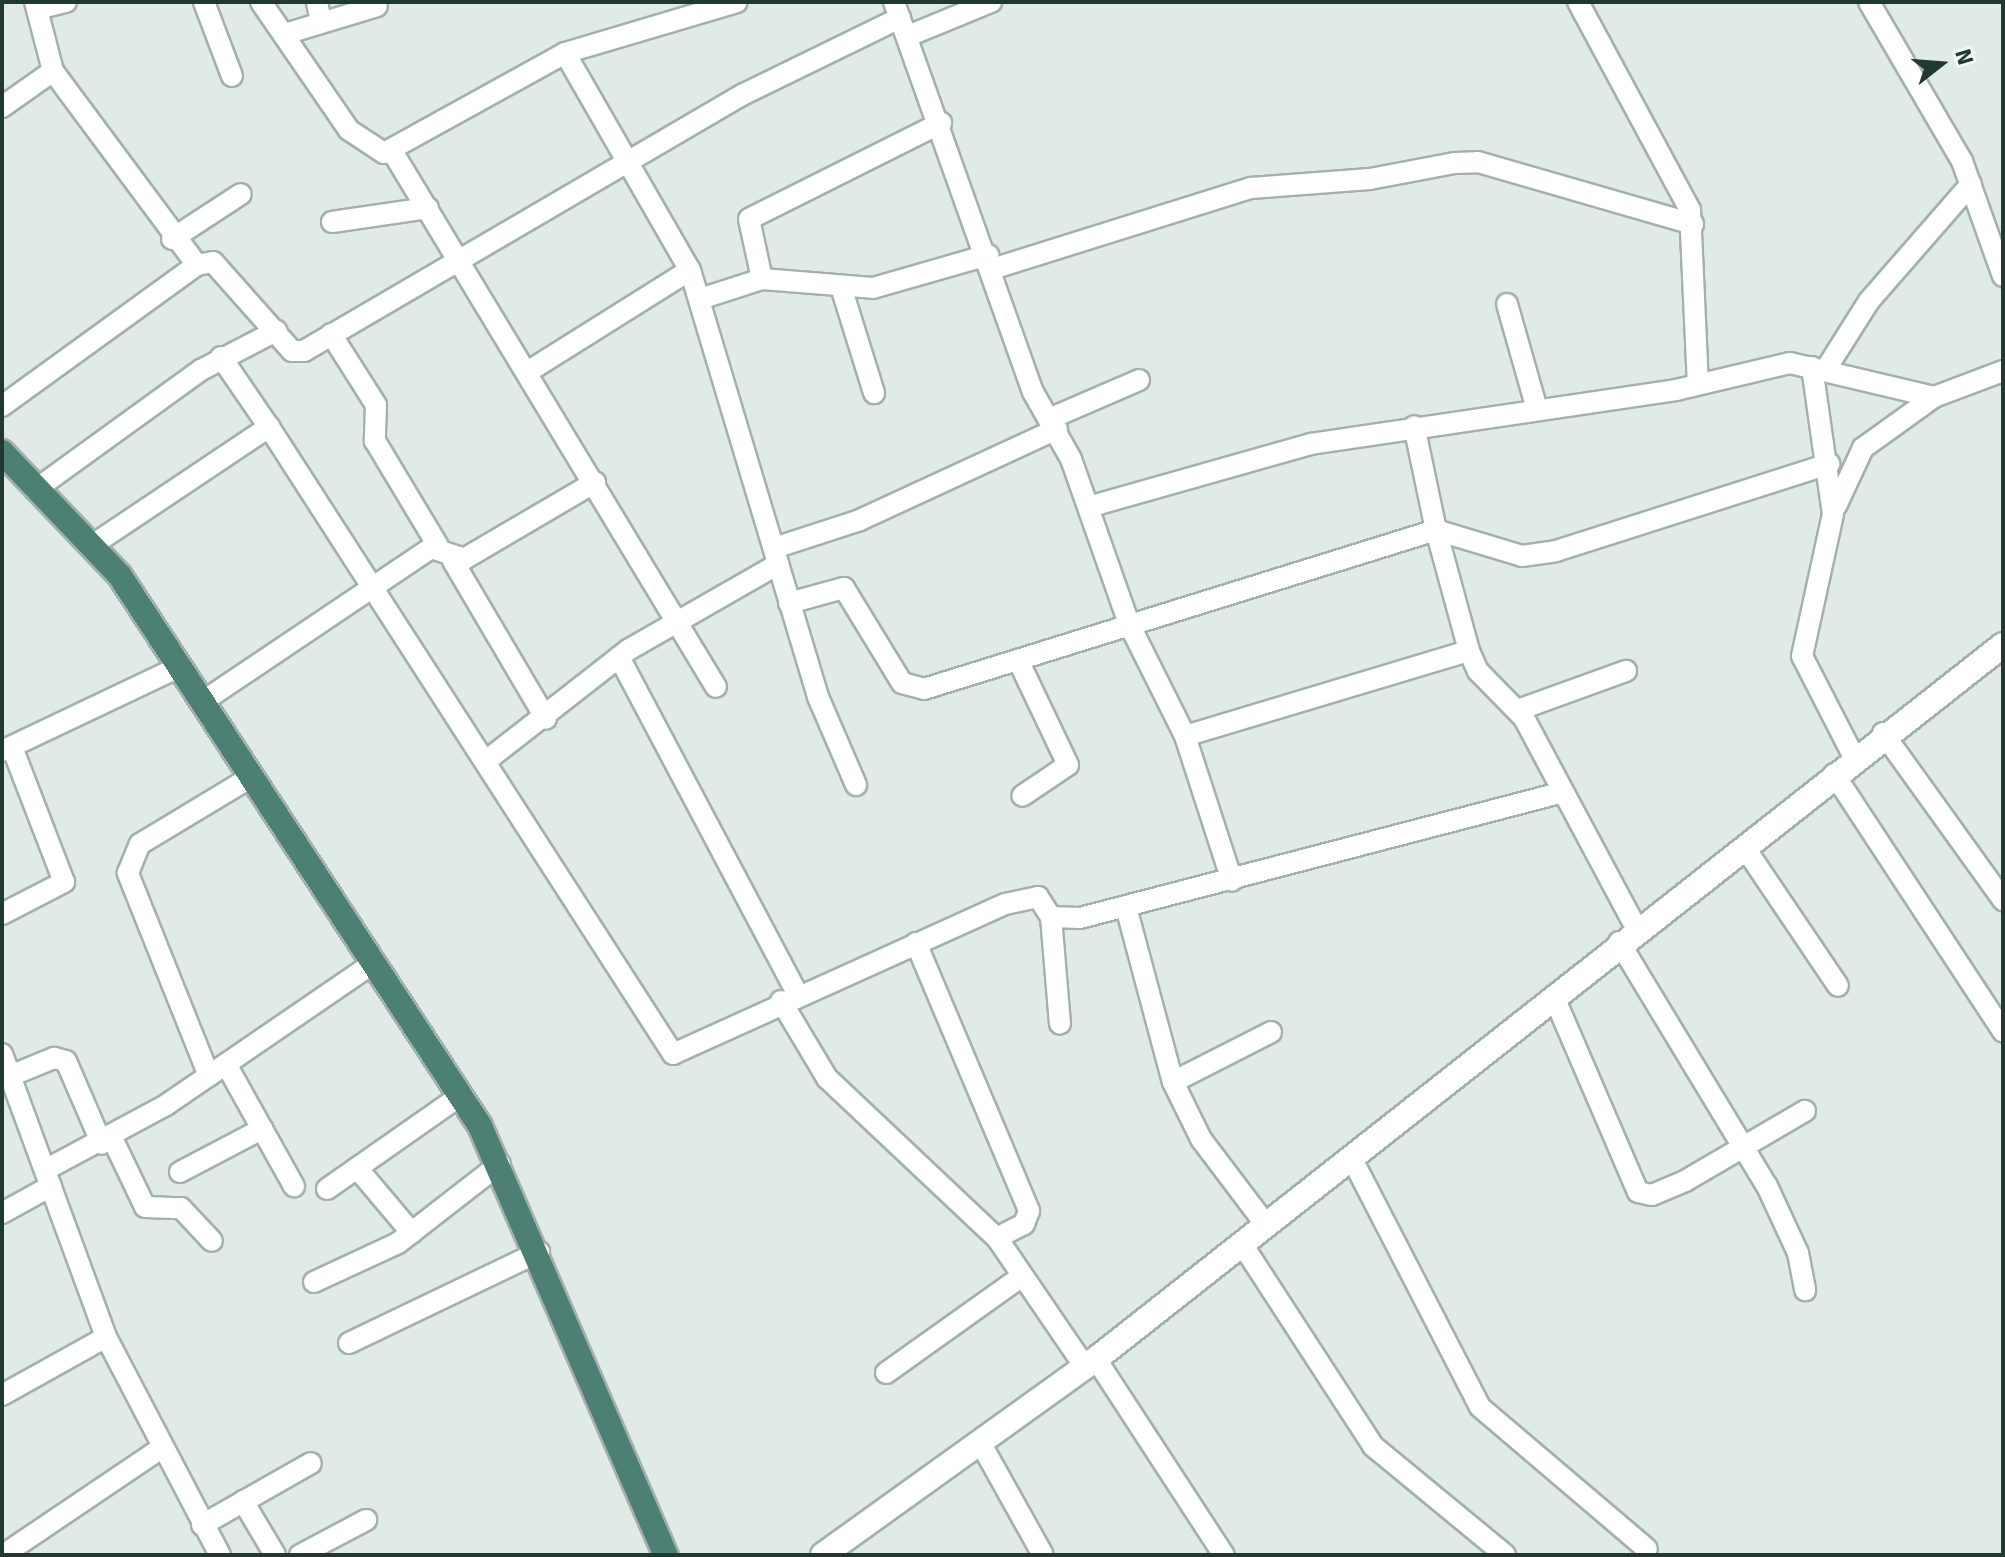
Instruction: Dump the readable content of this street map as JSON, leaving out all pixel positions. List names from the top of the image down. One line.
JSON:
{"north":"right"}
